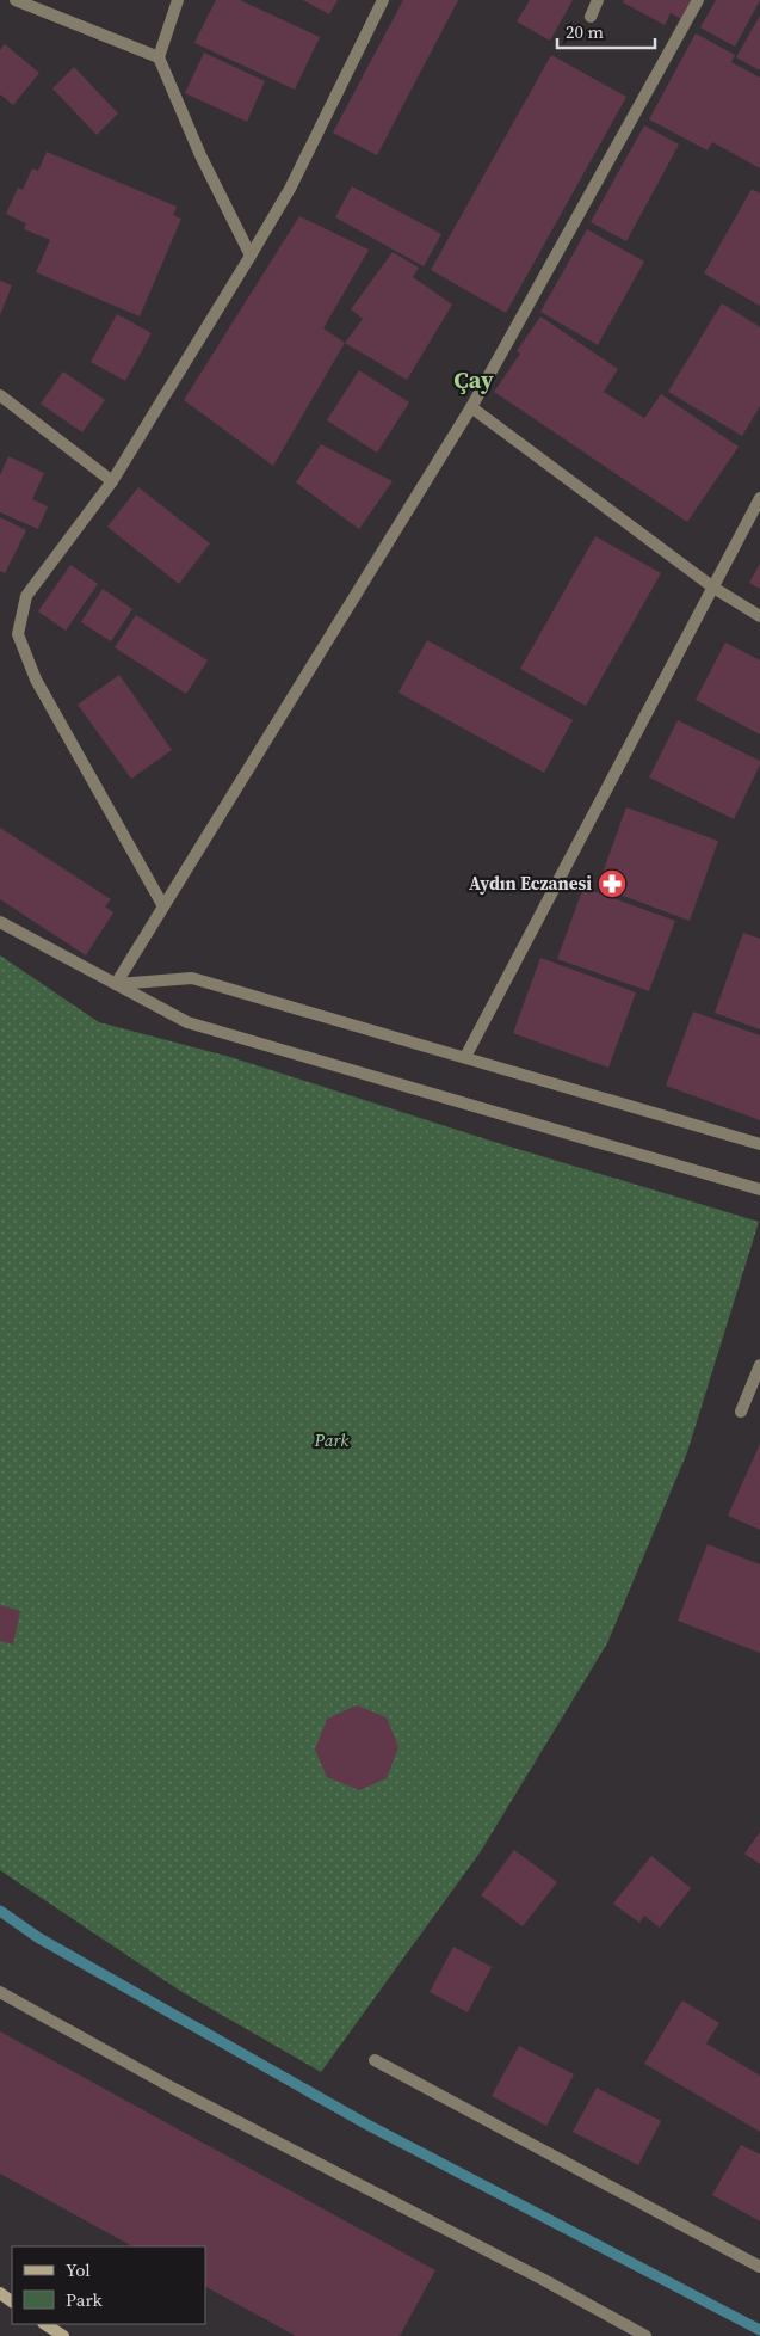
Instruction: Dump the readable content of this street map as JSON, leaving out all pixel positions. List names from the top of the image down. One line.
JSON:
{"districts":["Çay"],"parks":["Park"],"places":{"pharmacy":["Aydın Eczanesi"]},"legend":["Yol","Park"],"scale_bar":"20 m"}
